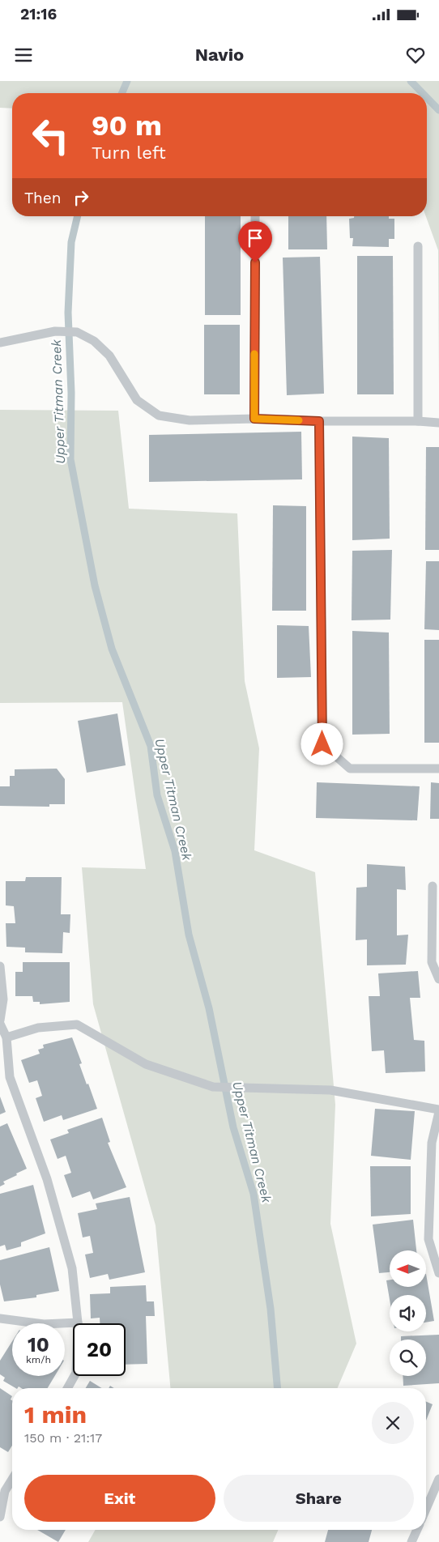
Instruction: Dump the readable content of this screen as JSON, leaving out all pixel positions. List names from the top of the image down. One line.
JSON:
{"water":["Upper Titman Creek"],"north":"left","page":{"status":"21:16","header":"Navio","turn":["90 m","Turn left"],"then":"Then","speed":"10 km/h","limit":"20","heading":["1 min","150 m · 21:17"],"buttons":["Exit","Share"]}}
